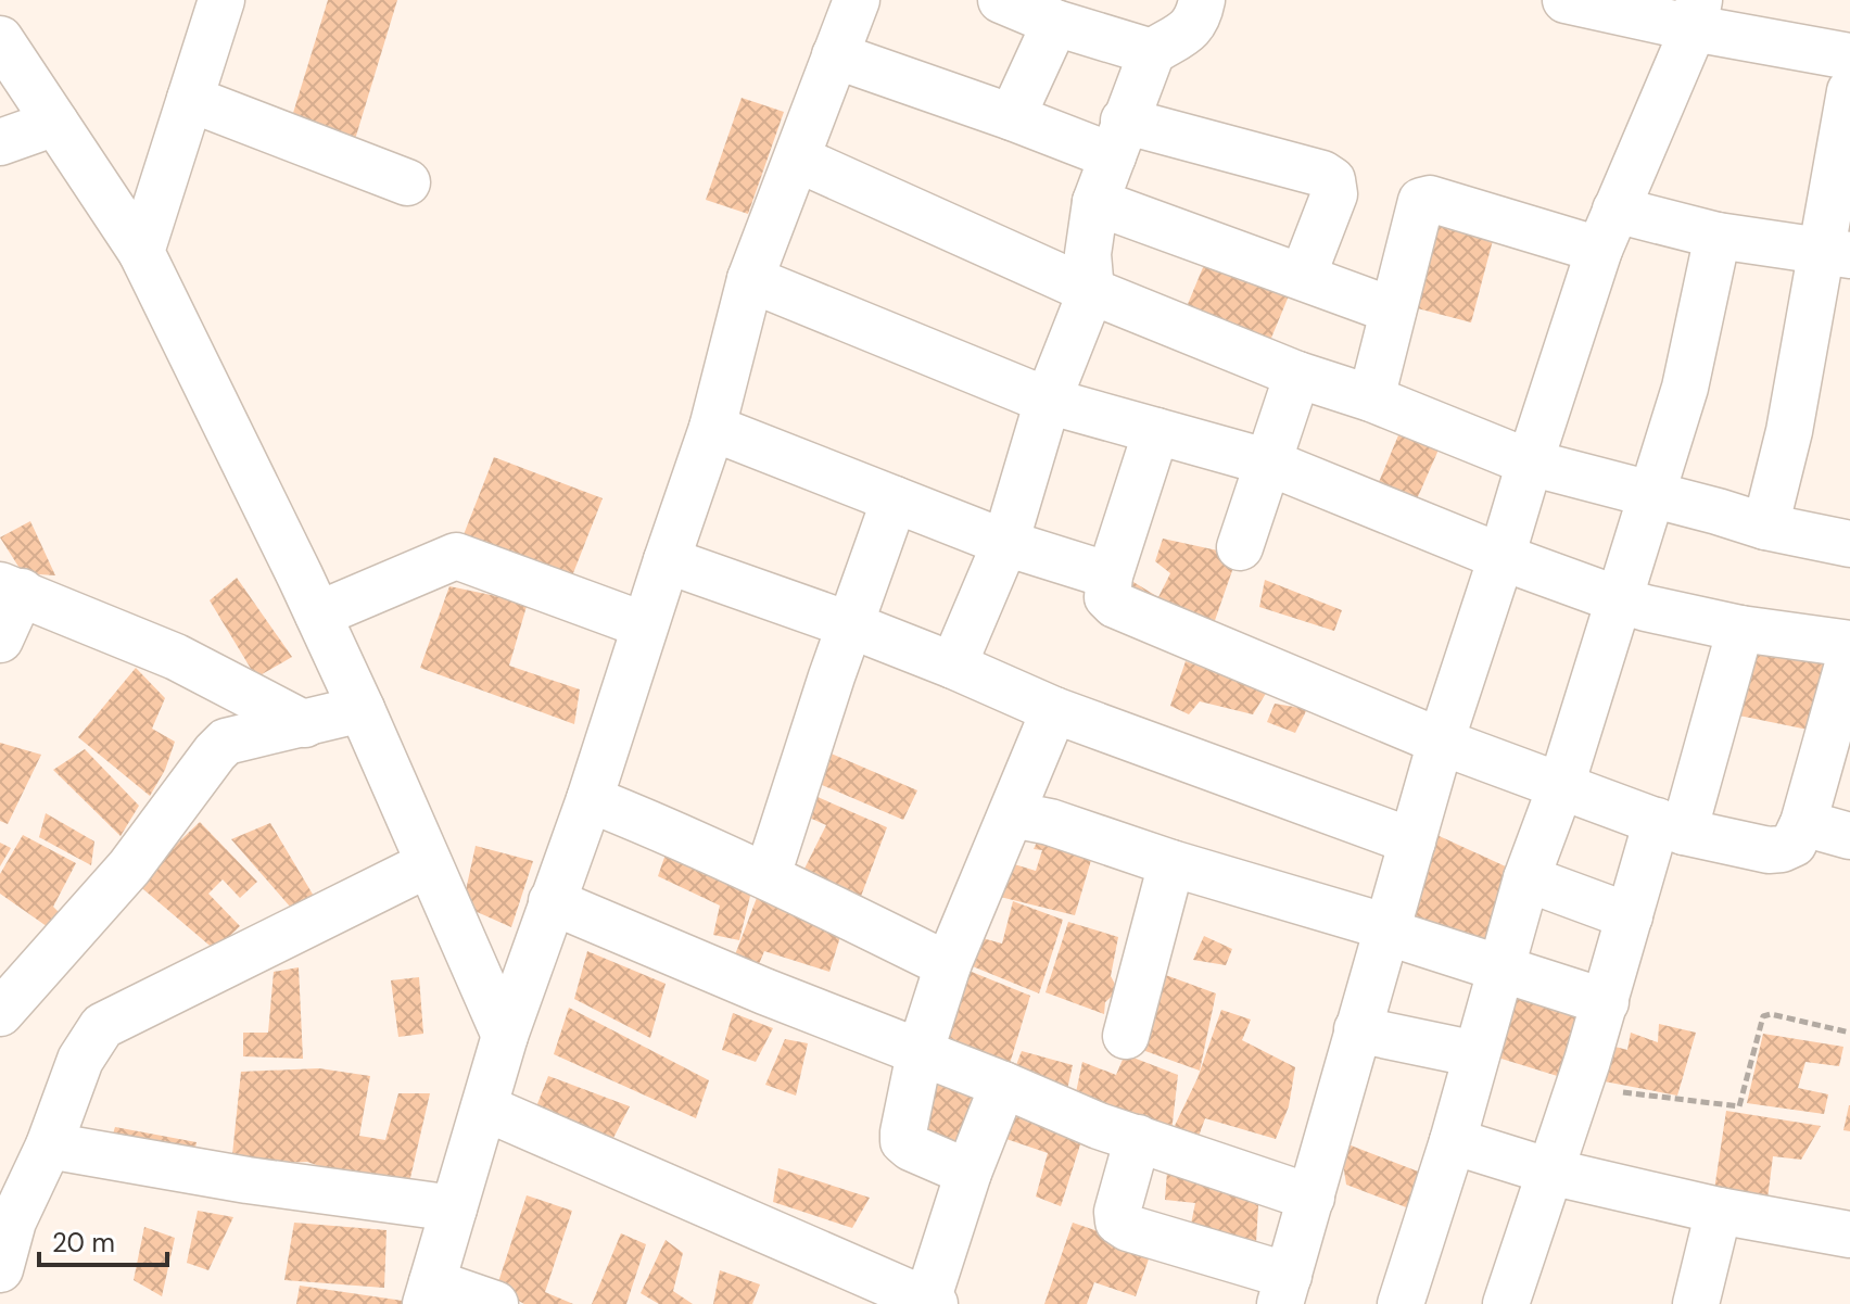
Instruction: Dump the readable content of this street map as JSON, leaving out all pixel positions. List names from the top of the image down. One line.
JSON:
{"scale_bar":"20 m"}
